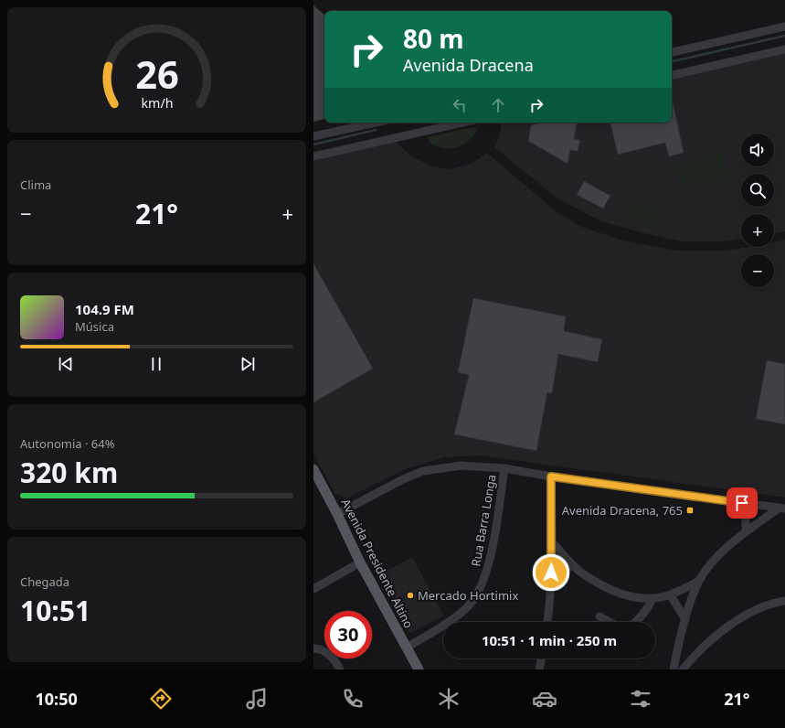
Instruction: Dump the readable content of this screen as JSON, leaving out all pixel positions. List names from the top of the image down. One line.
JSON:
{"streets":{"main road":["Avenida Presidente Altino"],"street":["Rua Barra Longa"]},"crossings":[["Rua Barra Longa","Avenida Presidente Altino"]],"places":{"transit":["Avenida Dracena, 765"],"other":["Mercado Hortimix"]},"page":{"turn":["80 m","Avenida Dracena"],"map_buttons":["+","−"],"tile":["Clima",["Autonomia · 64%","320 km"],["Chegada","10:51"]],"heat":["−","21°","+"],"song":["104.9 FM","Música"],"limit":"30","trip":"10:51 · 1 min · 250 m","tabs":["10:50","21°"],"gauge":["26","km/h"]}}
